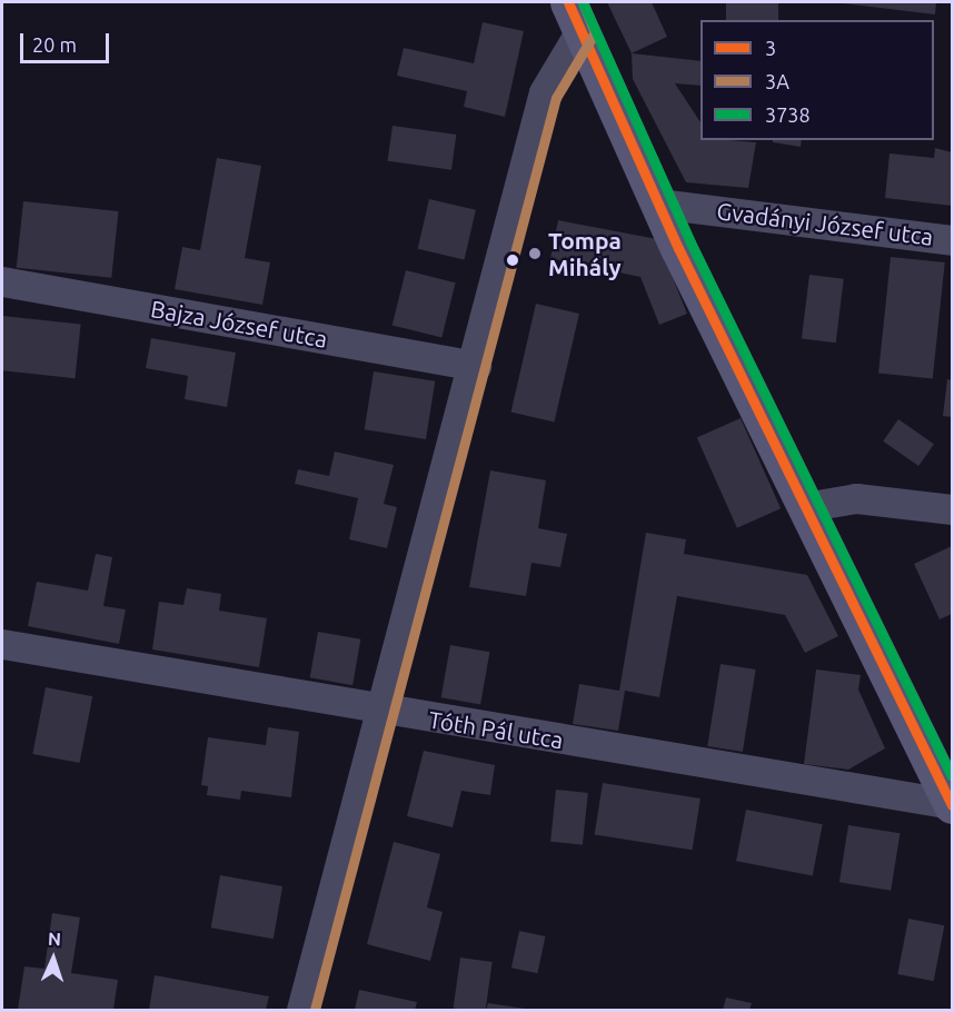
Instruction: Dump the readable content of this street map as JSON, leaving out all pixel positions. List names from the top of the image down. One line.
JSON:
{"streets":{"street":["Gvadányi József utca","Bajza József utca","Tóth Pál utca"]},"places":["Tompa Mihály"],"lines":["transit line 3","transit line 3A","transit line 3738"],"legend":["3","3A","3738"],"scale_bar":"20 m","north":"top"}
